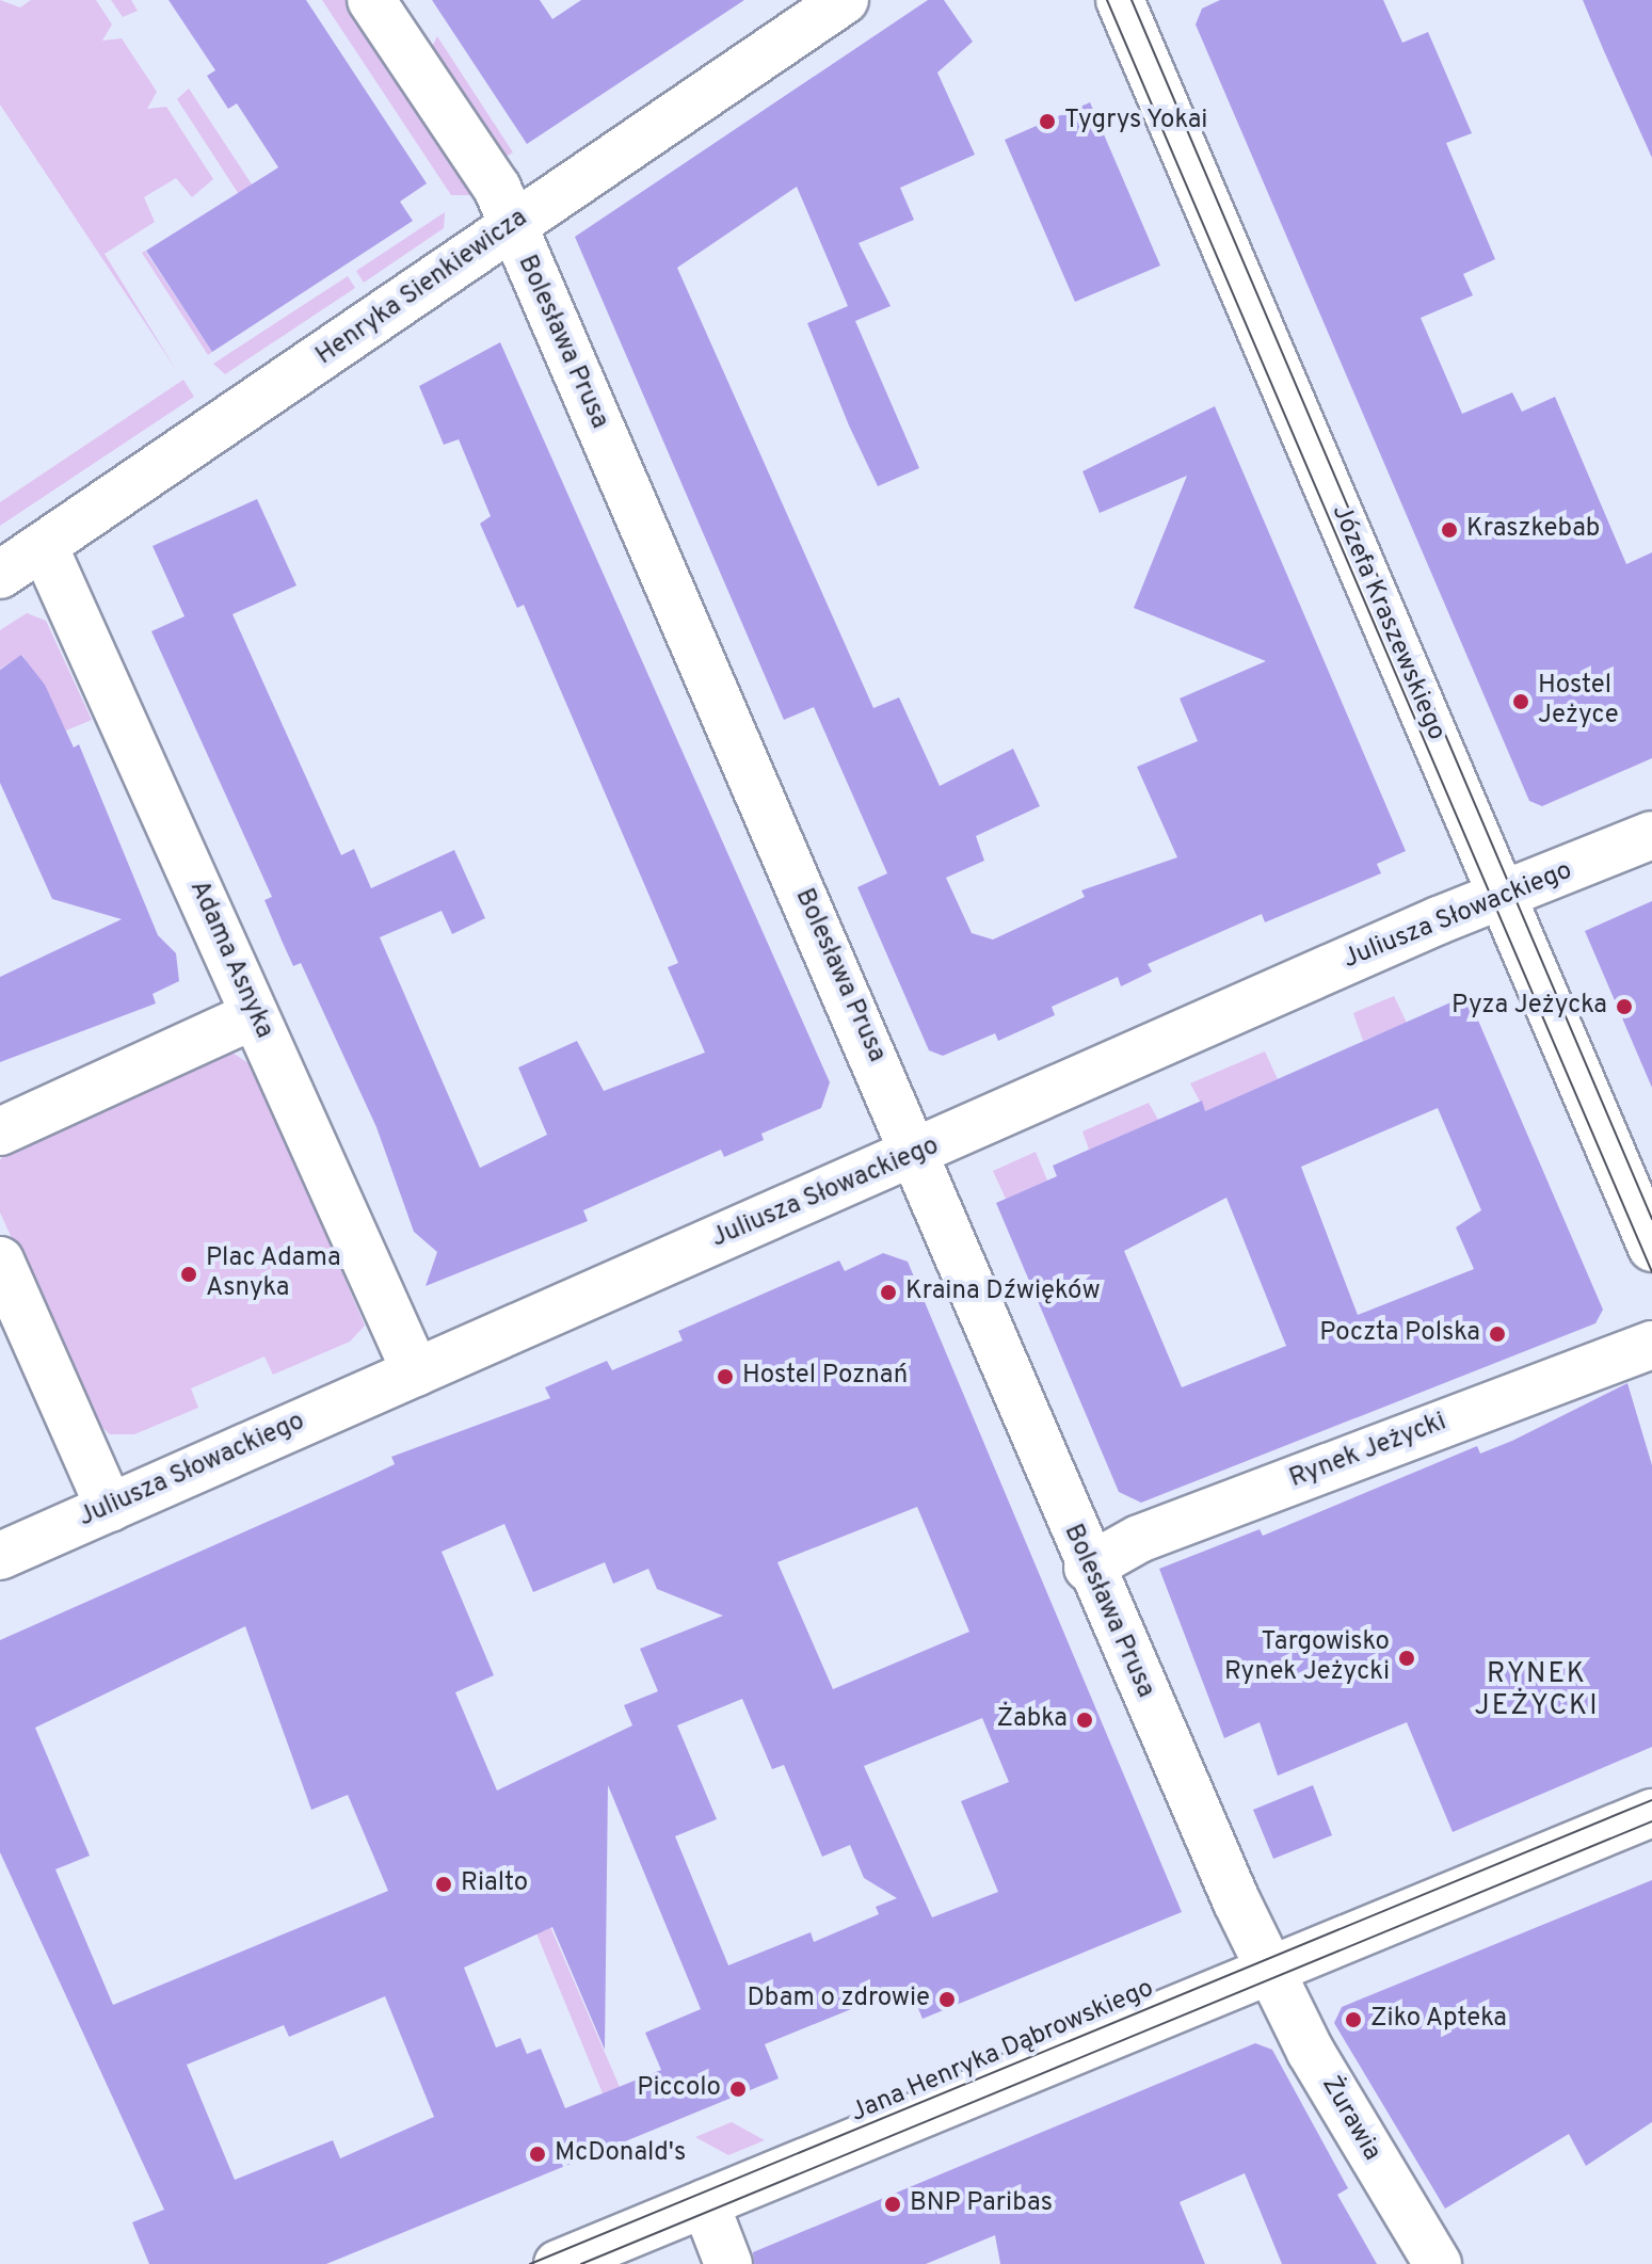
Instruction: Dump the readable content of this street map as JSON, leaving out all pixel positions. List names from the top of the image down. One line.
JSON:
{"streets":{"street":["Henryka Sienkiewicza","Bolesława Prusa","Józefa Kraszewskiego","Juliusza Słowackiego","Adama Asnyka","Rynek Jeżycki","Jana Henryka Dąbrowskiego","Żurawia"]},"crossings":[["Henryka Sienkiewicza","Bolesława Prusa"],["Henryka Sienkiewicza","Adama Asnyka"],["Bolesława Prusa","Juliusza Słowackiego"],["Bolesława Prusa","Rynek Jeżycki"],["Bolesława Prusa","Jana Henryka Dąbrowskiego"],["Bolesława Prusa","Żurawia"],["Józefa Kraszewskiego","Juliusza Słowackiego"],["Juliusza Słowackiego","Adama Asnyka"],["Jana Henryka Dąbrowskiego","Żurawia"]],"districts":["RYNEK JEŻYCKI"],"places":["Tygrys Yokai","Kraszkebab","Hostel Jeżyce","Pyza Jeżycka","Plac Adama Asnyka","Kraina Dźwięków","Poczta Polska","Hostel Poznań","Targowisko Rynek Jeżycki","Żabka","Rialto","Dbam o zdrowie","Ziko Apteka","Piccolo","McDonald's","BNP Paribas"]}
